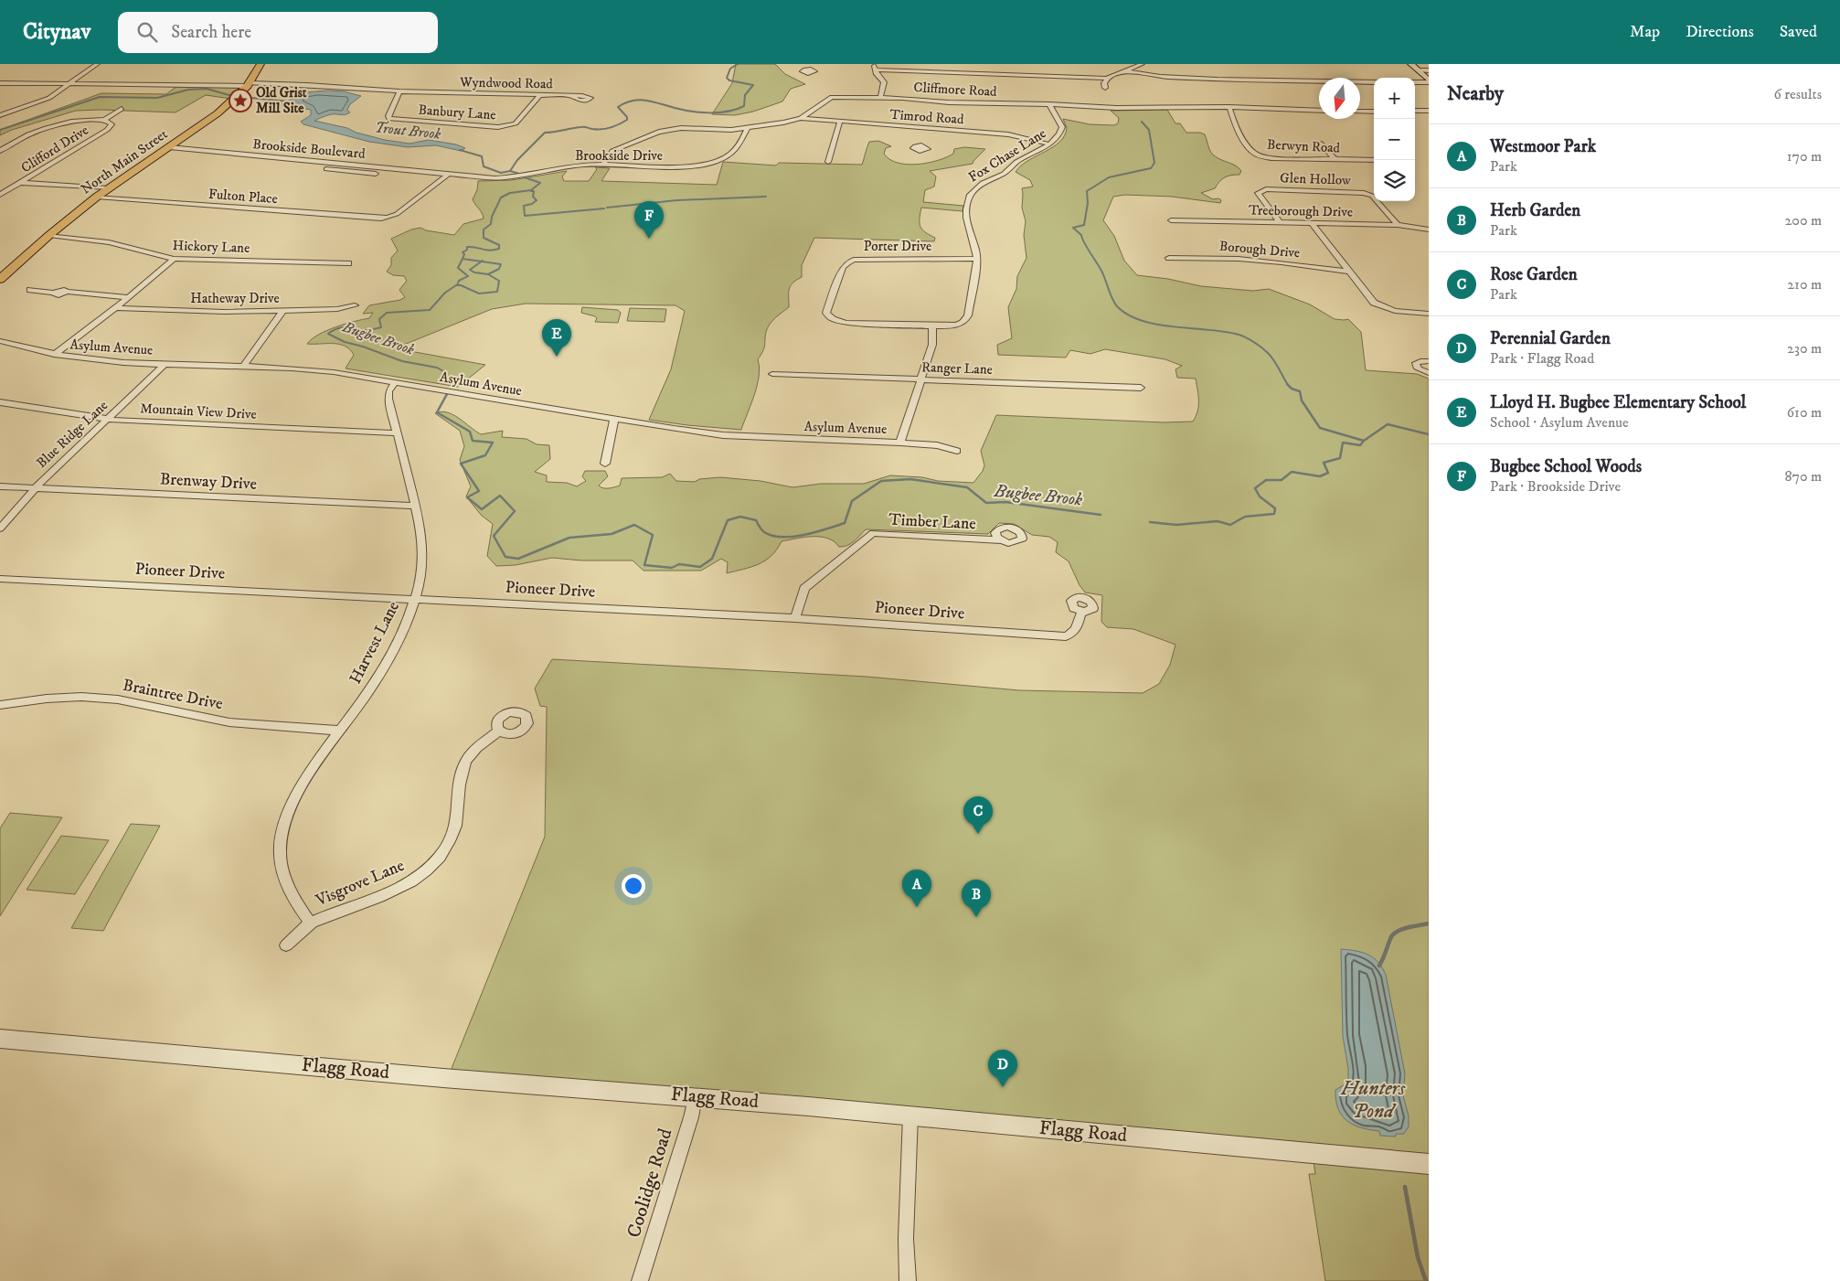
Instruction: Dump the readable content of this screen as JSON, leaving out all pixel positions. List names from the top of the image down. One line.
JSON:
{"streets":{"main road":["North Main Street"],"street":["Wyndwood Road","Cliffmore Road","Banbury Lane","Timrod Road","Berwyn Road","Clifford Drive","Brookside Boulevard","Brookside Drive","Fox Chase Lane","Glen Hollow","Fulton Place","Treeborough Drive","Porter Drive","Hickory Lane","Borough Drive","Hatheway Drive","Asylum Avenue","Ranger Lane","Mountain View Drive","Blue Ridge Lane","Brenway Drive","Timber Lane","Pioneer Drive","Harvest Lane","Braintree Drive","Visgrove Lane","Flagg Road","Coolidge Road"]},"crossings":[["Wyndwood Road","Banbury Lane"],["Wyndwood Road","North Main Street"],["Cliffmore Road","Timrod Road"],["Cliffmore Road","Berwyn Road"],["Cliffmore Road","Brookside Drive"],["Cliffmore Road","Fox Chase Lane"],["Timrod Road","Fox Chase Lane"],["Brookside Boulevard","Brookside Drive"],["Brookside Boulevard","North Main Street"],["Brookside Boulevard","Fulton Place"],["Fox Chase Lane","Porter Drive"],["North Main Street","Fulton Place"],["North Main Street","Hickory Lane"],["Glen Hollow","Treeborough Drive"],["Asylum Avenue","Blue Ridge Lane"],["Asylum Avenue","Harvest Lane"],["Mountain View Drive","Blue Ridge Lane"],["Mountain View Drive","Harvest Lane"],["Blue Ridge Lane","Brenway Drive"],["Brenway Drive","Harvest Lane"],["Timber Lane","Pioneer Drive"],["Pioneer Drive","Harvest Lane"],["Harvest Lane","Braintree Drive"],["Harvest Lane","Visgrove Lane"],["Flagg Road","Coolidge Road"]],"water":["Trout Brook","Bugbee Brook","Hunters Pond"],"places":{"place":["Old Grist Mill Site"]},"north":"bottom","page":{"header":"Citynav","search":"Search here","nav":["Map","Directions","Saved"],"heading":["Nearby","6 results"],"map_buttons":["+","−"],"list":[{"mark":"A","name":"Westmoor Park","note":"Park","value":"170 m"},{"mark":"B","name":"Herb Garden","note":"Park","value":"200 m"},{"mark":"C","name":"Rose Garden","note":"Park","value":"210 m"},{"mark":"D","name":"Perennial Garden","note":"Park · Flagg Road","value":"230 m"},{"mark":"E","name":"Lloyd H. Bugbee Elementary School","note":"School · Asylum Avenue","value":"610 m"},{"mark":"F","name":"Bugbee School Woods","note":"Park · Brookside Drive","value":"870 m"}],"pins":["F","E","C","A","B","D"]}}
